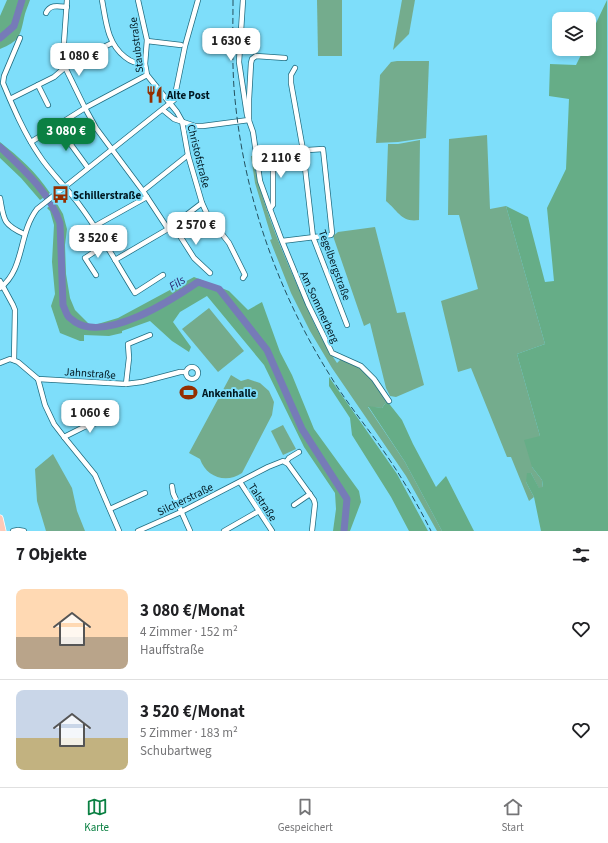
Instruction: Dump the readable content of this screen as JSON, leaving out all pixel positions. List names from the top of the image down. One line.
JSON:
{"streets":{"street":["Staubstraße","Christofstraße","Tegelbergstraße","Am Sommerberg","Jahnstraße","Silcherstraße","Talstraße"]},"crossings":[["Staubstraße","Christofstraße"],["Silcherstraße","Talstraße"]],"water":["Fils"],"places":{"restaurant":["Alte Post"],"bus stop":["Schillerstraße"],"sports":["Ankenhalle"]},"page":{"price":["1 630 €","1 080 €","3 080 €","2 110 €","2 570 €","3 520 €","1 060 €"],"heading":"7 Objekte","list":[{"name":"3 080 €/Monat","note":"4 Zimmer · 152 m² · Hauffstraße"},{"name":"3 520 €/Monat","note":"5 Zimmer · 183 m² · Schubartweg"}],"tabs":["Karte","Gespeichert","Start"]}}
